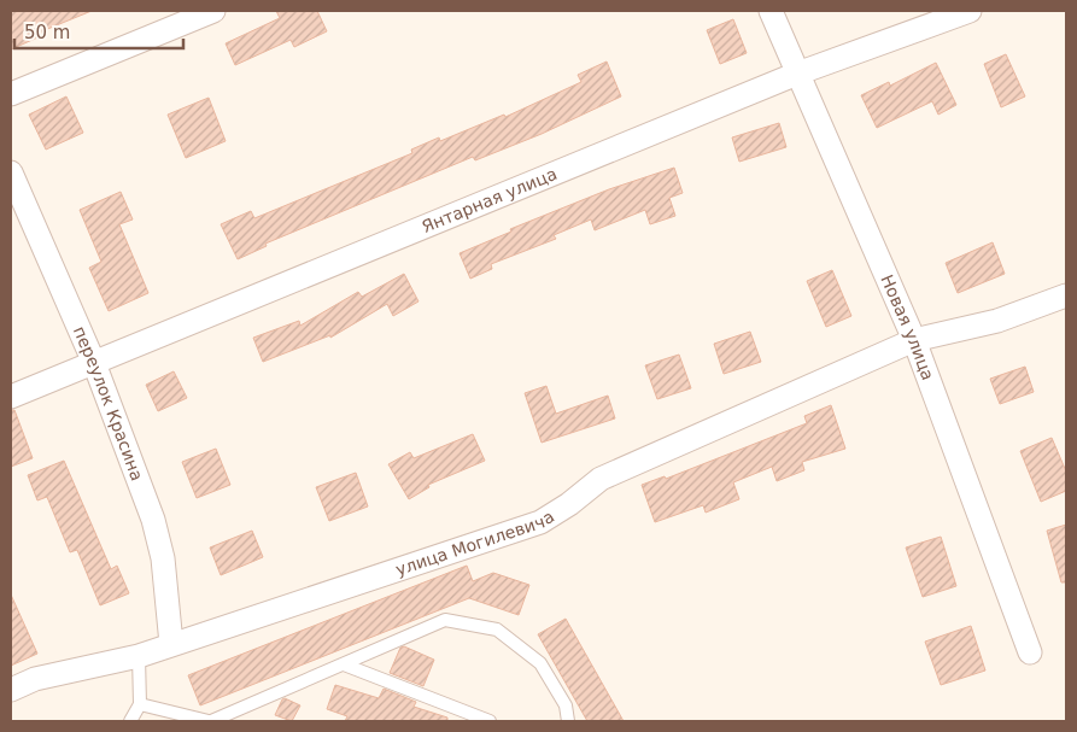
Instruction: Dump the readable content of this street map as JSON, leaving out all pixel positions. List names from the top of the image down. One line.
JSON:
{"streets":{"street":["Янтарная улица","Новая улица","переулок Красина","улица Могилевича"]},"crossings":[["Янтарная улица","Новая улица"],["Янтарная улица","переулок Красина"],["Новая улица","улица Могилевича"],["переулок Красина","улица Могилевича"]],"scale_bar":"50 m"}
